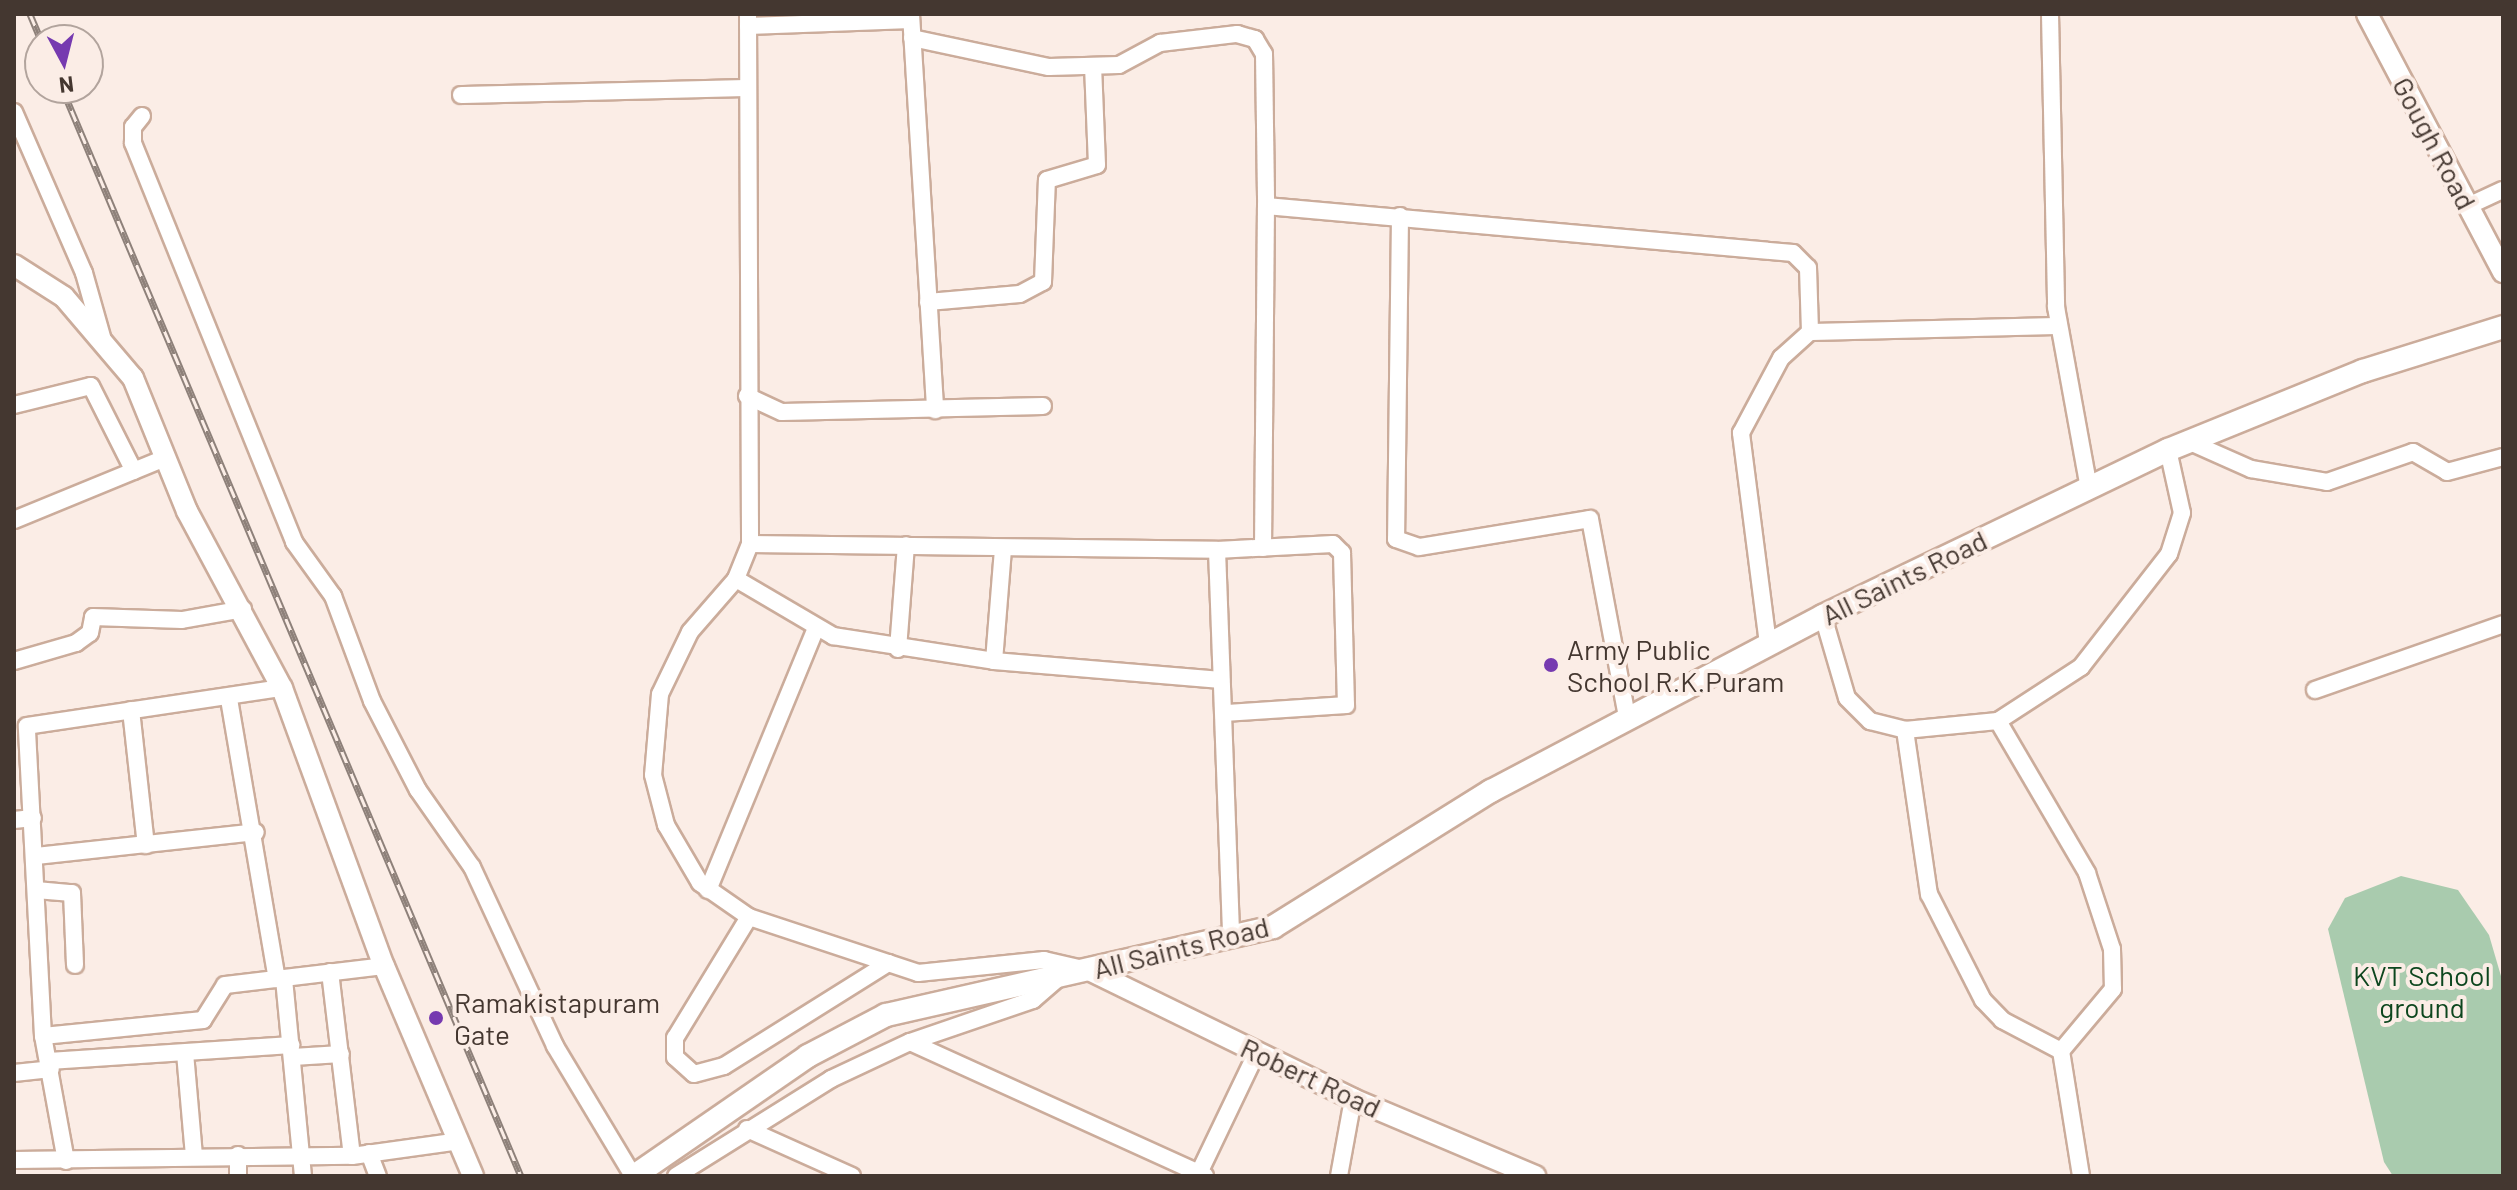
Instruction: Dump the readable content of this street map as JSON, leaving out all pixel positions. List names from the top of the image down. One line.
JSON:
{"streets":{"main road":["All Saints Road"],"street":["Gough Road","Robert Road"]},"crossings":[["All Saints Road","Robert Road"]],"parks":["KVT School ground"],"places":["Army Public School R.K.Puram","Ramakistapuram Gate"],"north":"bottom"}
